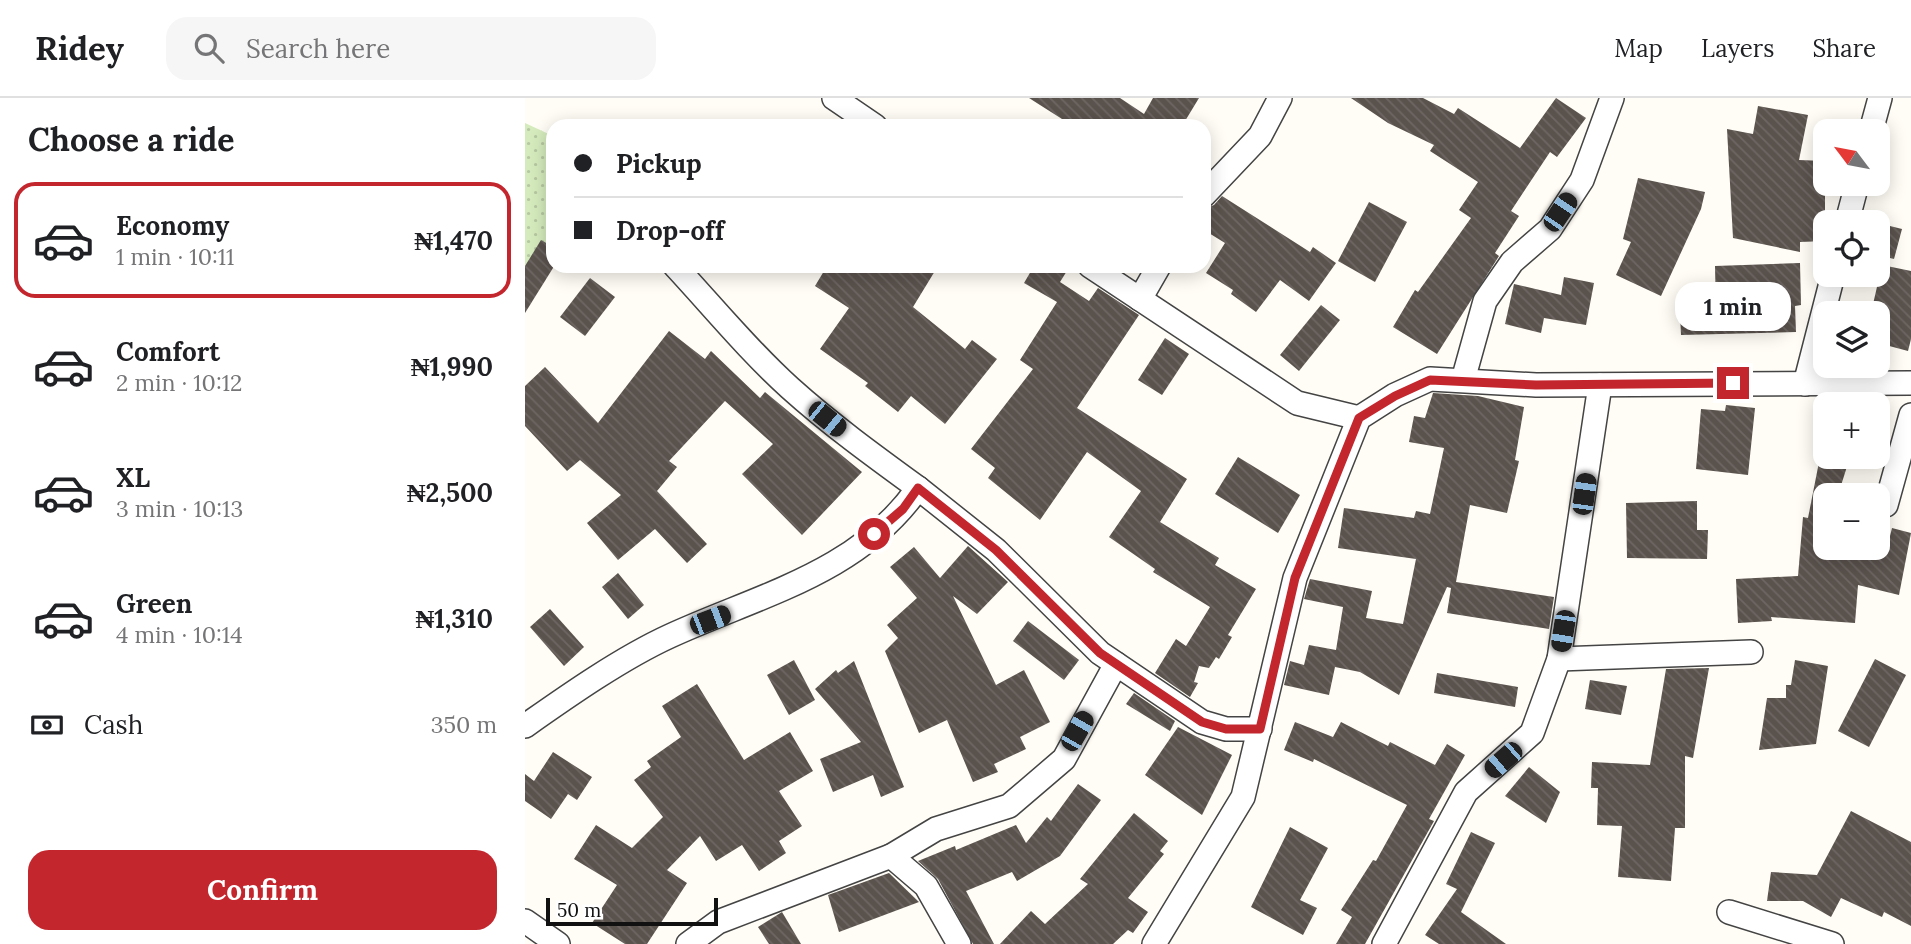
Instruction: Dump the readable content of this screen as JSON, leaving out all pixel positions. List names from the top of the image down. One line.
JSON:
{"scale_bar":"50 m","north":"top left","page":{"header":"Ridey","search":"Search here","nav":["Map","Layers","Share"],"heading":"Choose a ride","map_buttons":["+","−"],"banner":["Pickup","Drop-off"],"list":[{"name":"Economy","note":"1 min · 10:11","value":"₦1,470"},{"name":"Comfort","note":"2 min · 10:12","value":"₦1,990"},{"name":"XL","note":"3 min · 10:13","value":"₦2,500"},{"name":"Green","note":"4 min · 10:14","value":"₦1,310"}],"bubble":"1 min","pay":["Cash","350 m"],"buttons":"Confirm","scale":"50 m"}}
